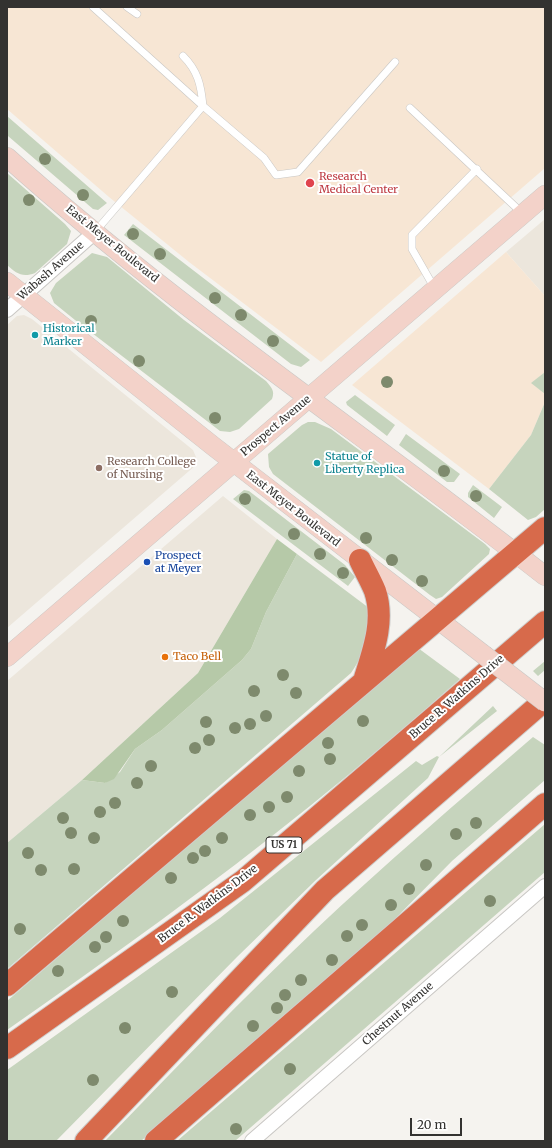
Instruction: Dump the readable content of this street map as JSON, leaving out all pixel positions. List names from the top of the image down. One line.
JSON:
{"streets":{"highway":["Bruce R. Watkins Drive","US 71"],"main road":["East Meyer Boulevard","Prospect Avenue"],"street":["Wabash Avenue","Chestnut Avenue"]},"crossings":[["East Meyer Boulevard","Wabash Avenue"],["East Meyer Boulevard","Prospect Avenue"]],"places":["Research Medical Center","Historical Marker","Statue of Liberty Replica","Research College of Nursing","Prospect at Meyer","Taco Bell"],"scale_bar":"20 m"}
